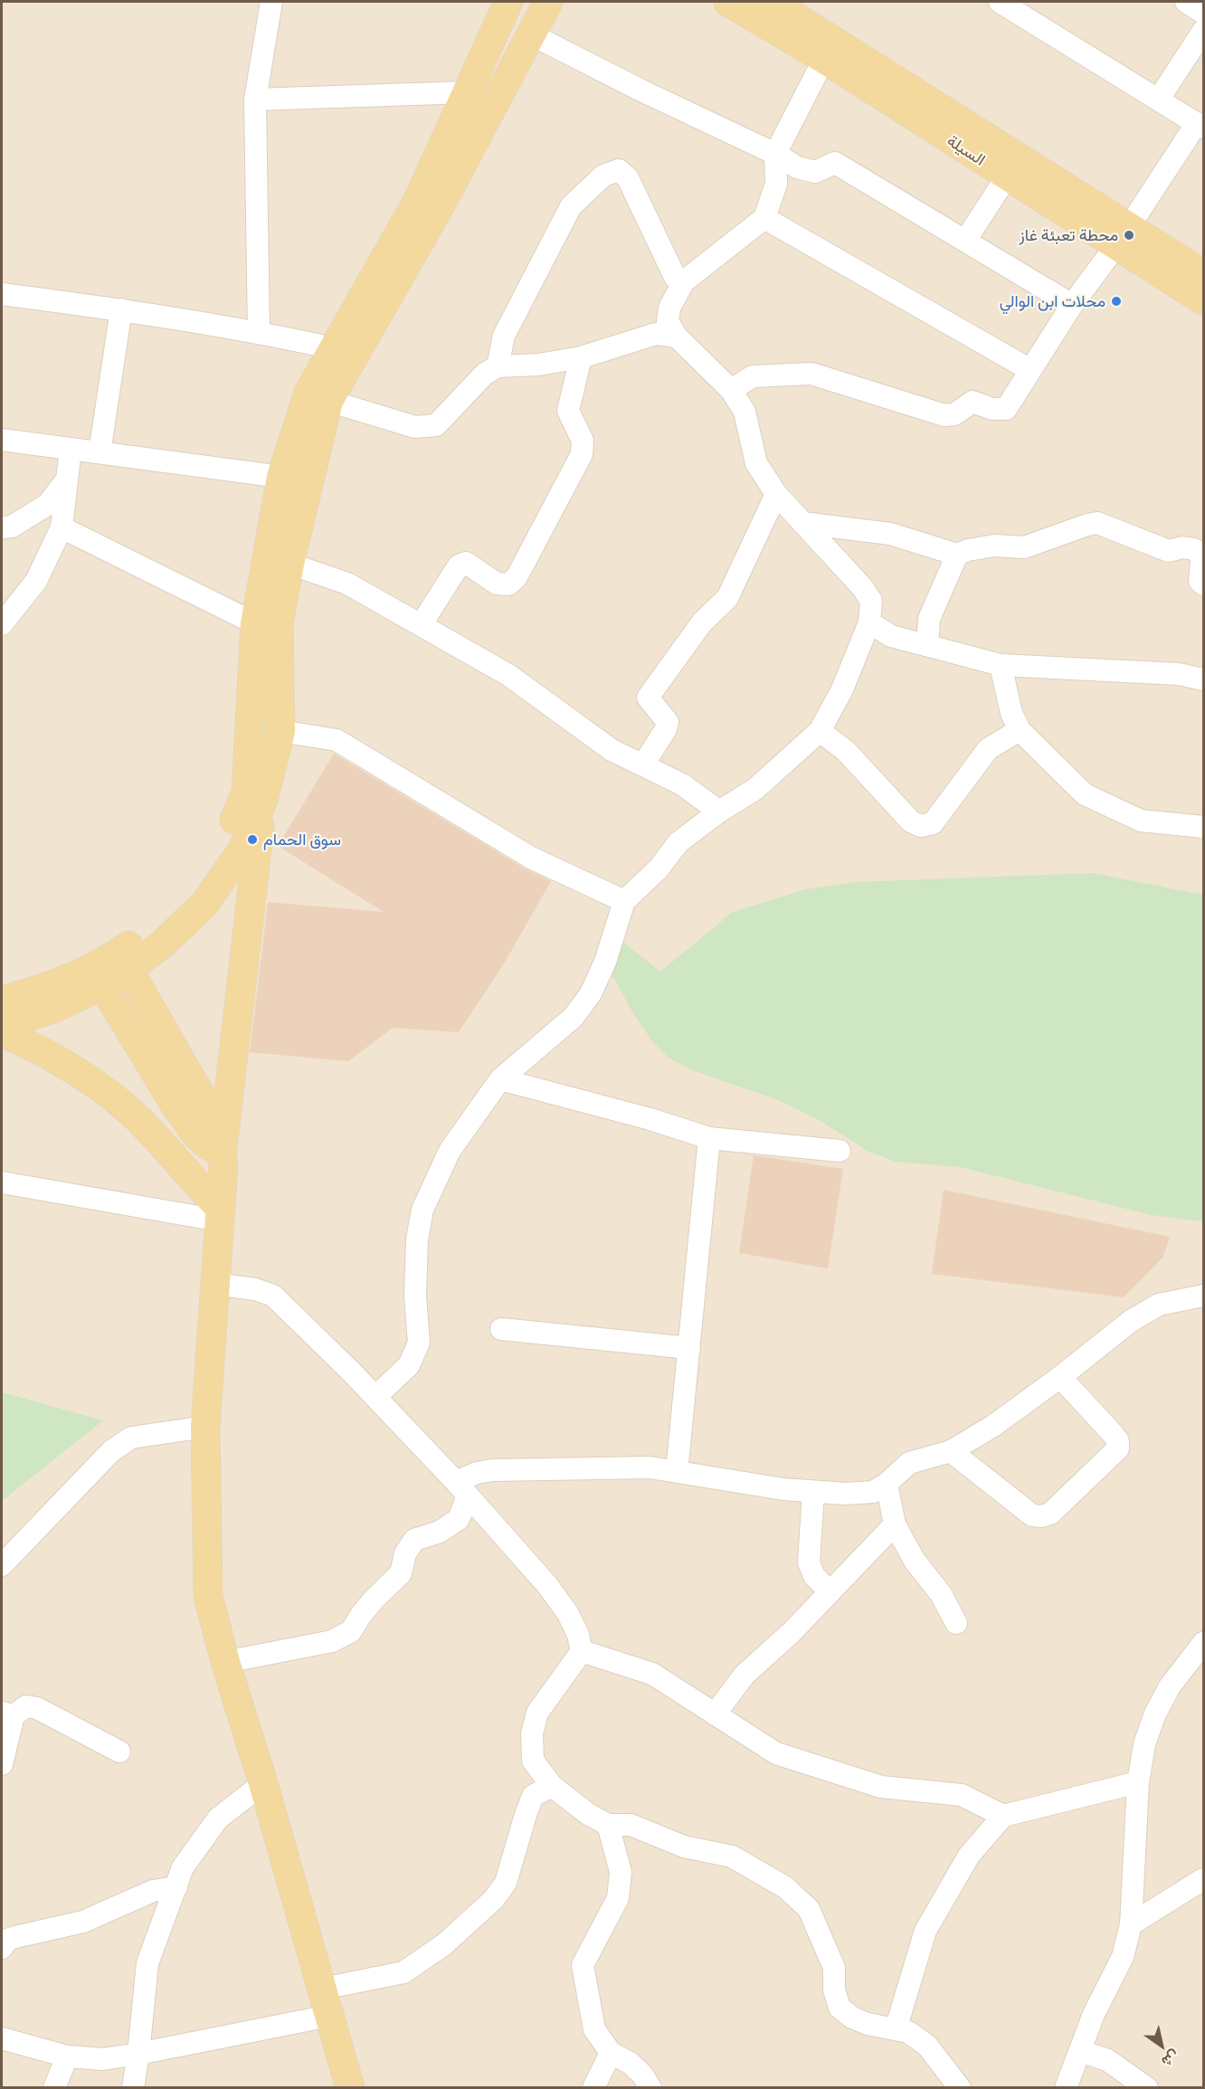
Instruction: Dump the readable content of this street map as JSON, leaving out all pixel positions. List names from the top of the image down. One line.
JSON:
{"streets":{"main road":["السيلة"]},"places":["محطة تعبئة غاز","محلات ابن الوالي","سوق الحمام"],"north":"bottom right"}
